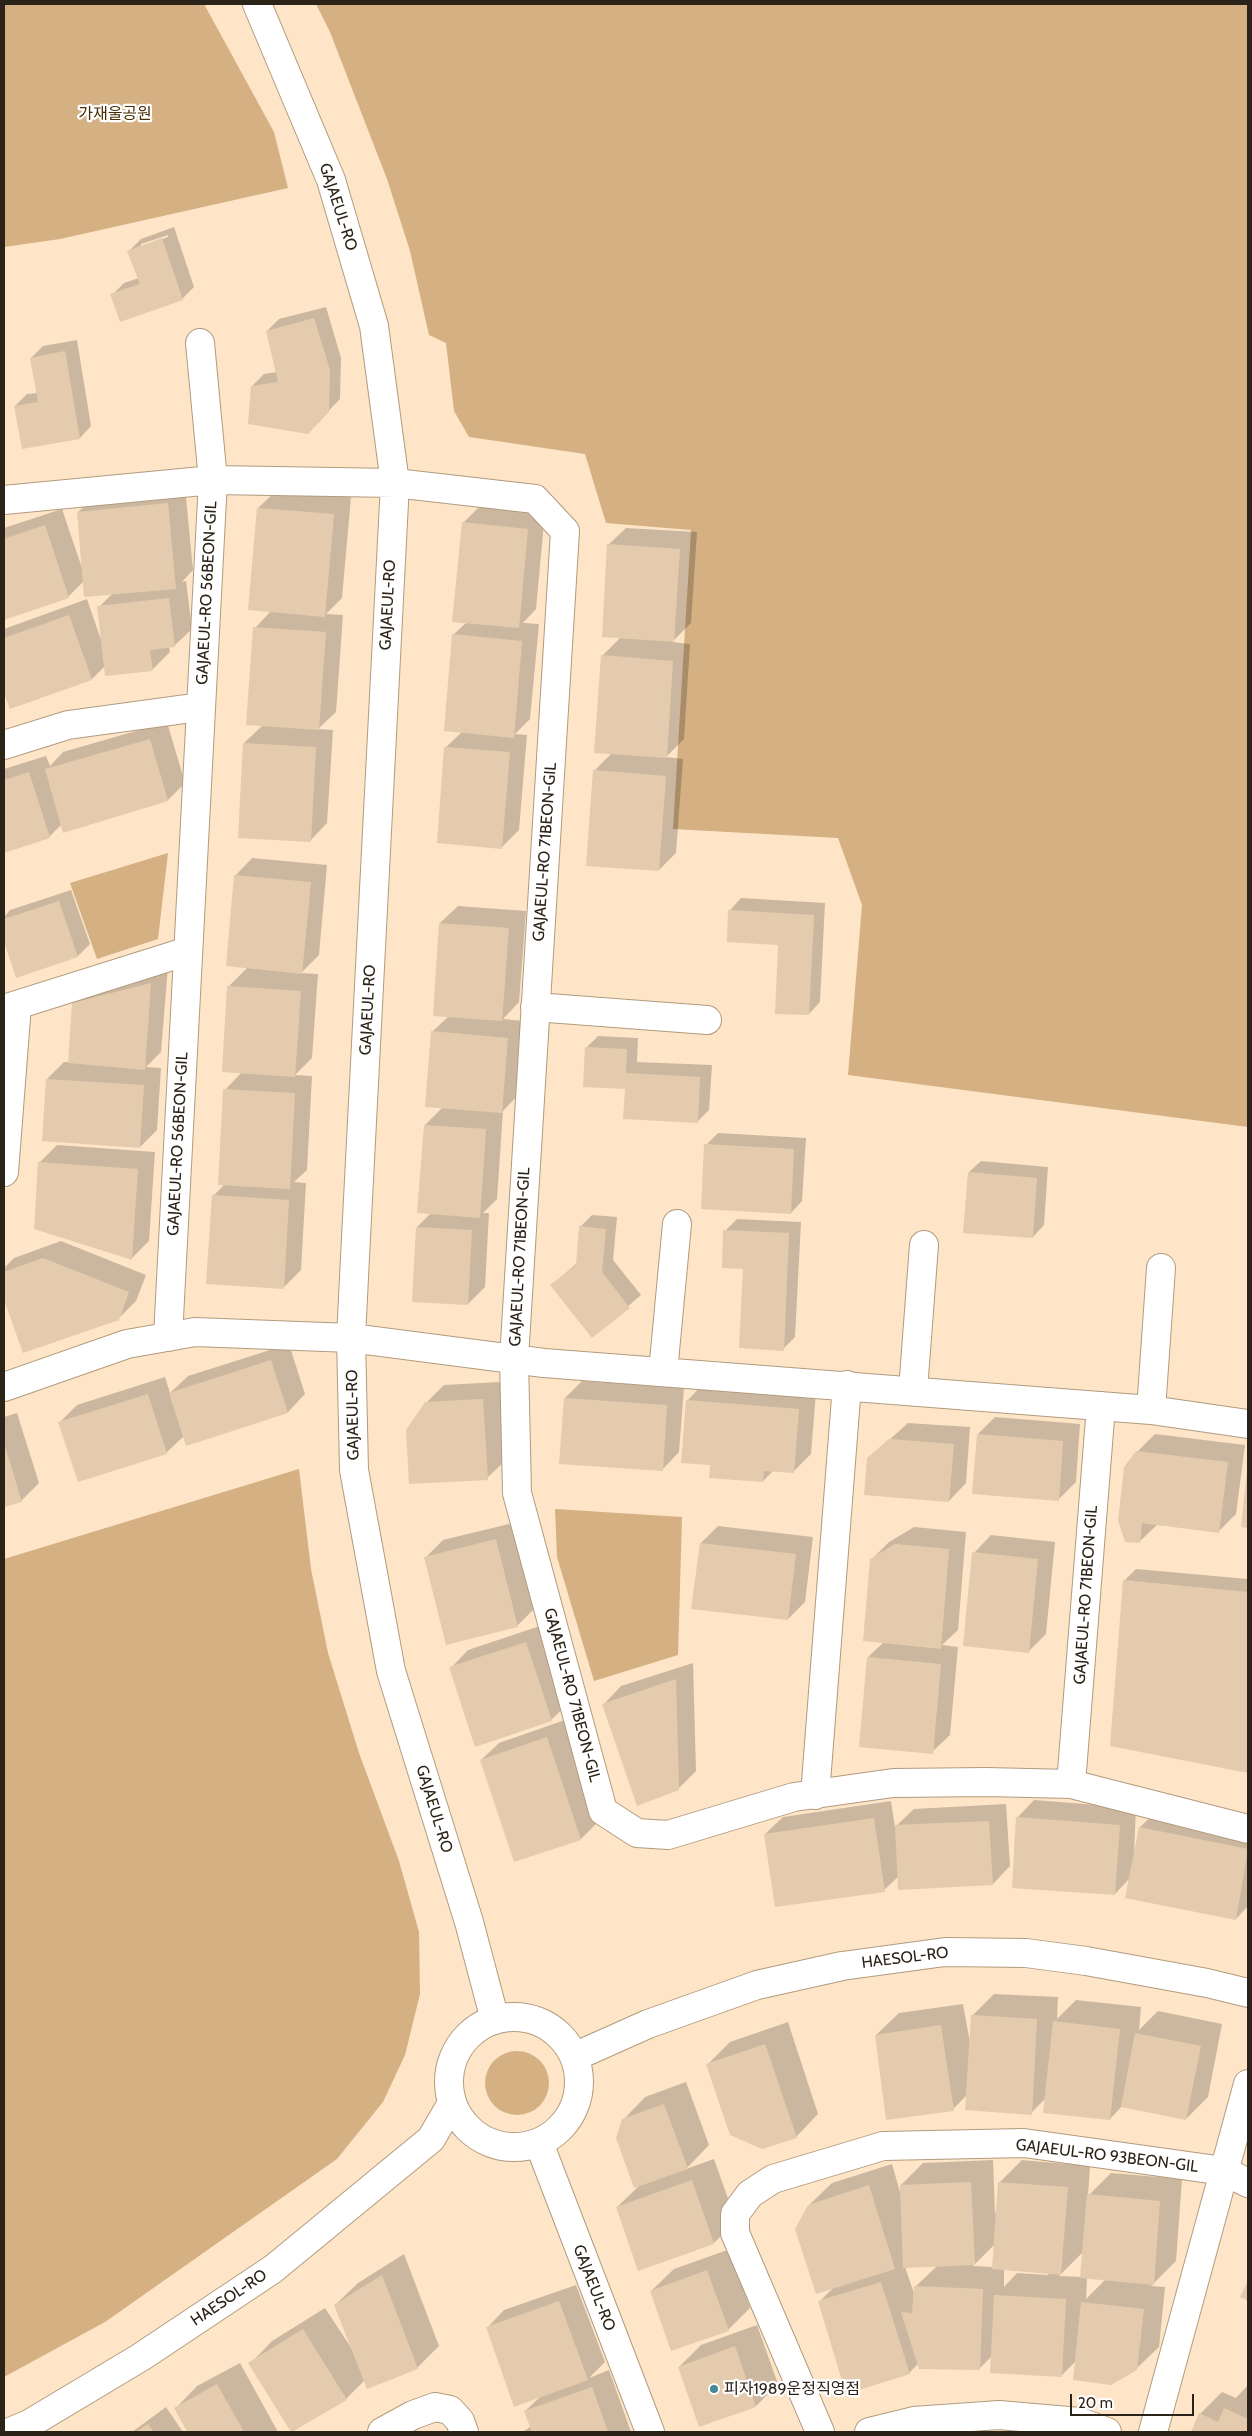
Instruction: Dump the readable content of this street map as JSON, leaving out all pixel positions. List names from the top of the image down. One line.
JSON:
{"streets":{"street":["GAJAEUL-RO","GAJAEUL-RO 56BEON-GIL","GAJAEUL-RO 71BEON-GIL","HAESOL-RO","GAJAEUL-RO 93BEON-GIL"]},"crossings":[["GAJAEUL-RO","GAJAEUL-RO 56BEON-GIL"],["GAJAEUL-RO","GAJAEUL-RO 71BEON-GIL"],["GAJAEUL-RO","HAESOL-RO"],["GAJAEUL-RO 56BEON-GIL","GAJAEUL-RO 71BEON-GIL"]],"parks":["가재울공원"],"places":["피자1989운정직영점"],"scale_bar":"20 m"}
